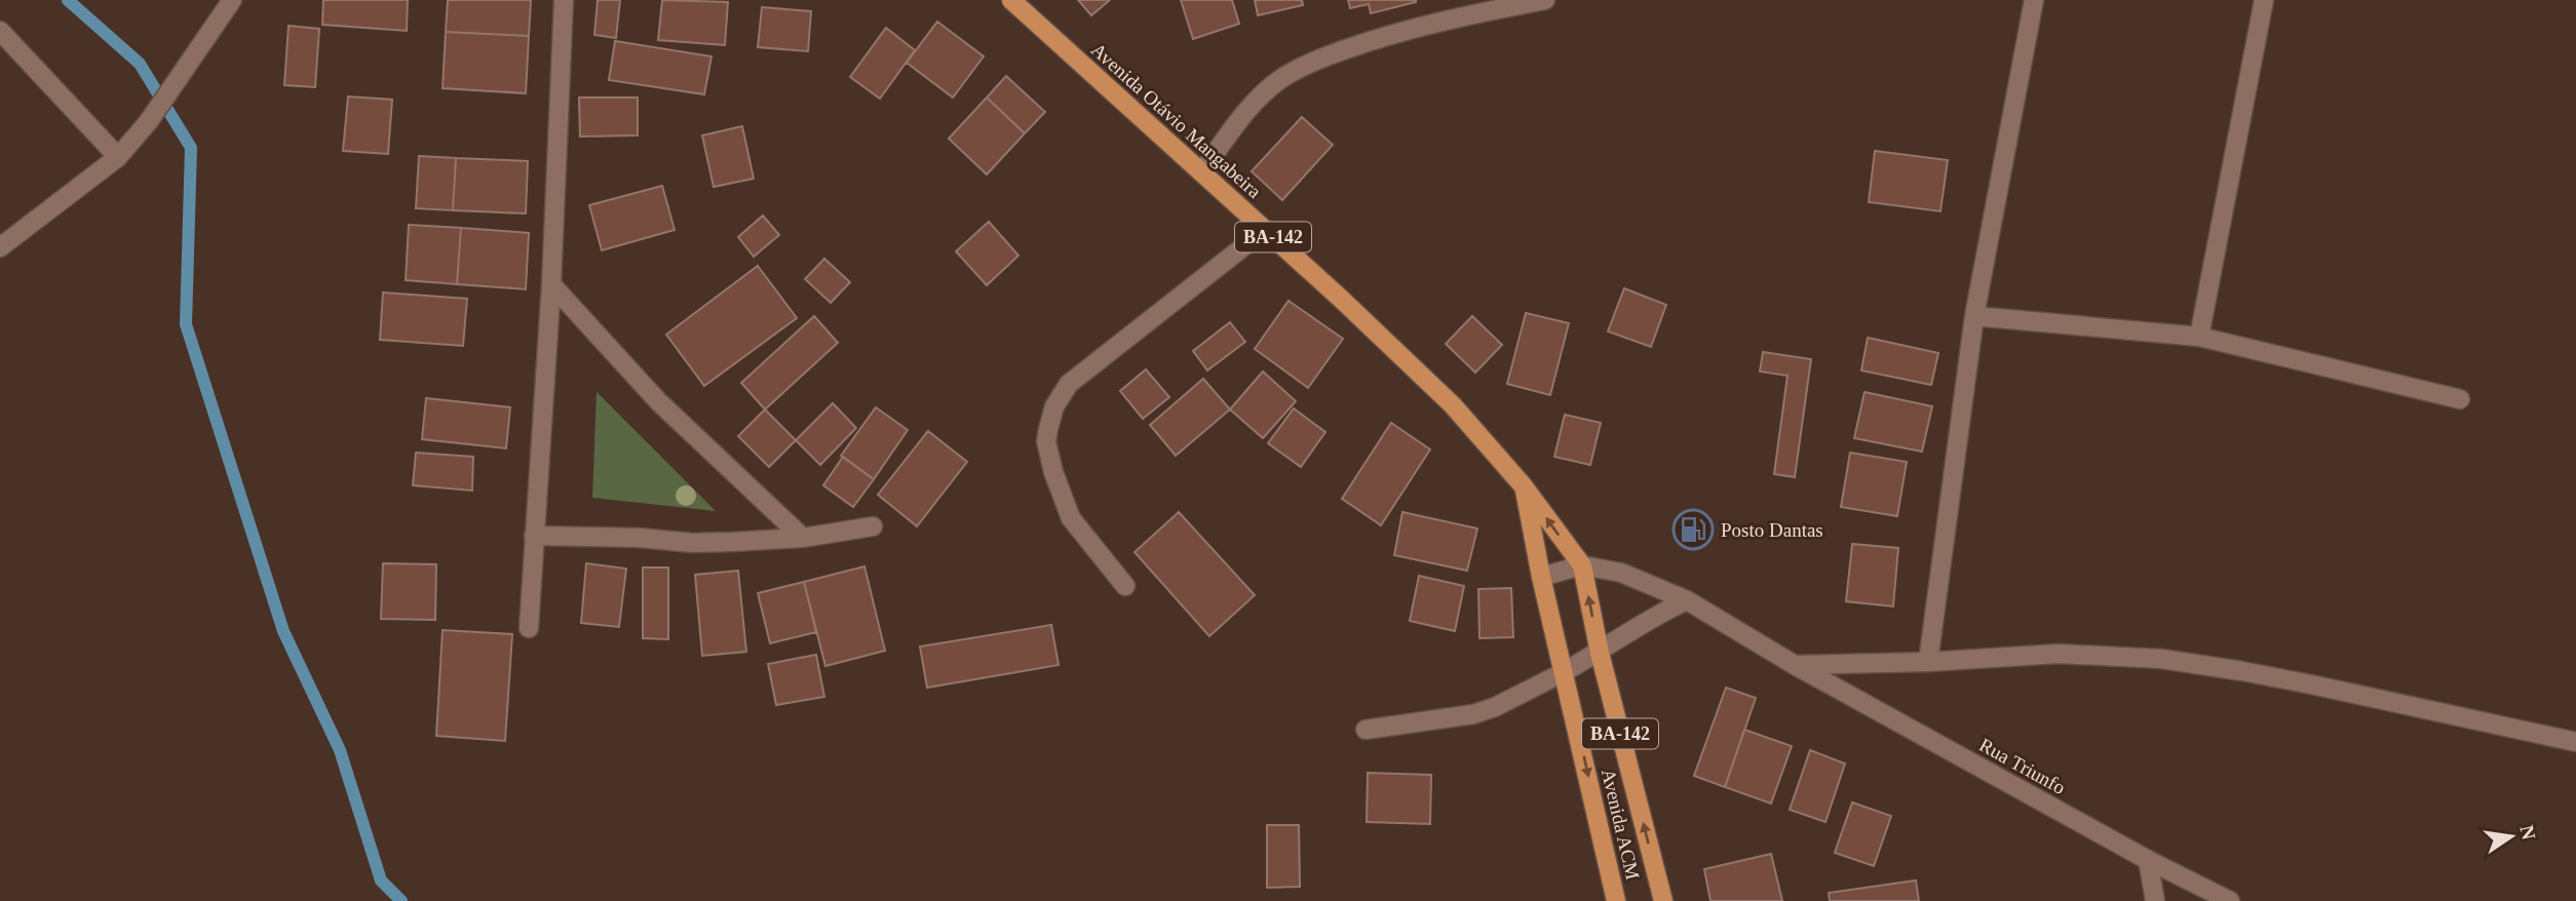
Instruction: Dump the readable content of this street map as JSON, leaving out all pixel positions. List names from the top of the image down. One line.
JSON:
{"streets":{"main road":["Avenida Otávio Mangabeira","BA-142","Avenida ACM"],"street":["Rua Triunfo"]},"crossings":[["Avenida Otávio Mangabeira","BA-142"],["Avenida Otávio Mangabeira","Avenida ACM"],["BA-142","Avenida ACM"]],"places":{"fuel station":["Posto Dantas"]},"north":"right"}
